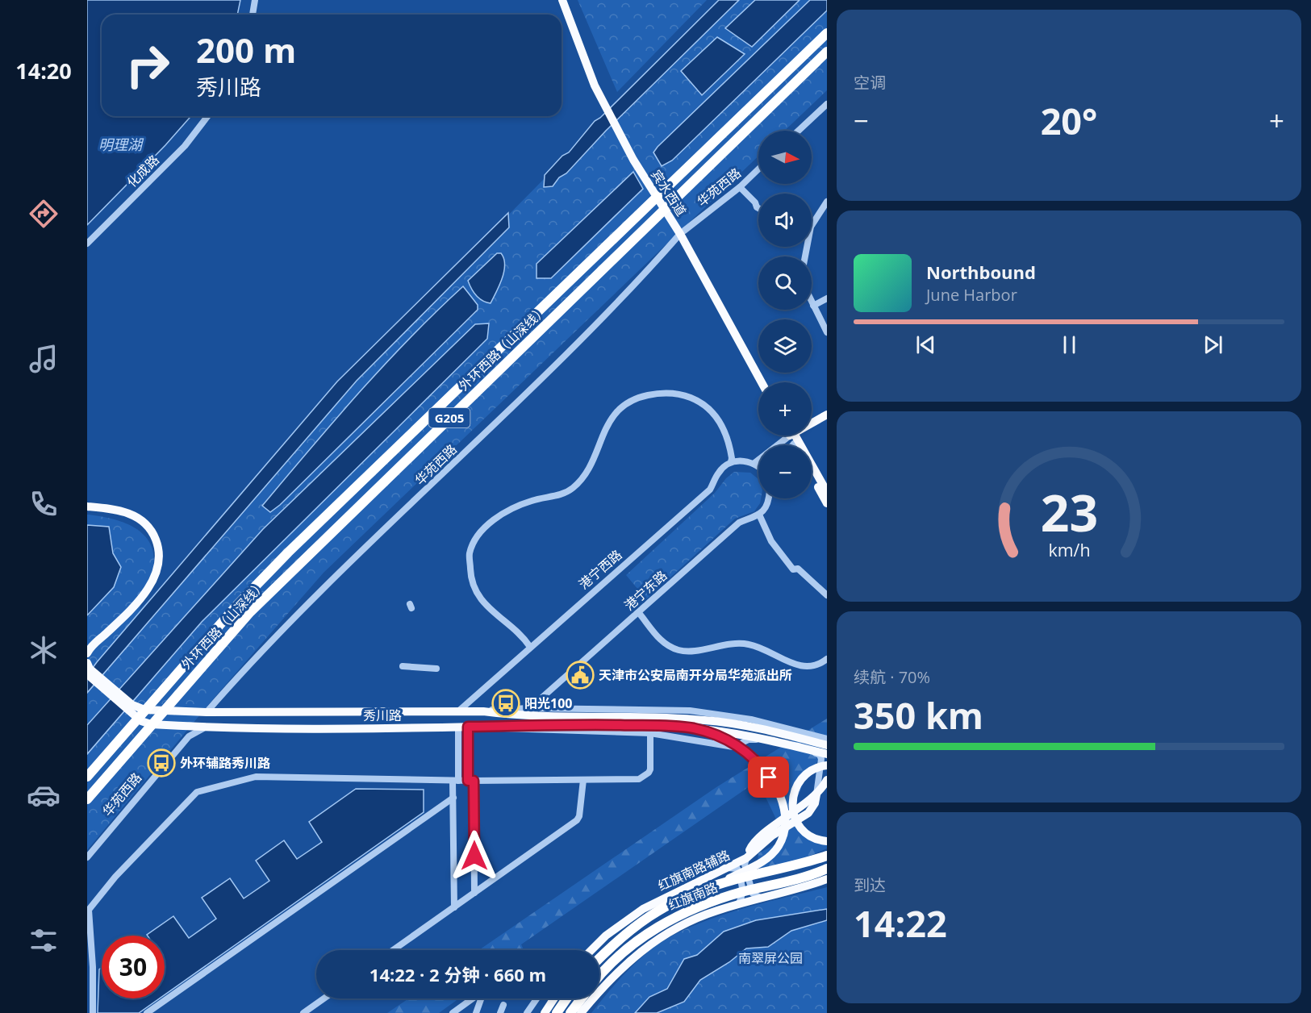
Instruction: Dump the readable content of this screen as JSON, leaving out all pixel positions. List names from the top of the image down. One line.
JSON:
{"streets":{"highway":["外环西路（山深线）","G205","红旗南路"],"main road":["宾水西道","秀川路","红旗南路辅路"],"street":["化成路","华苑西路","港宁西路","港宁东路"]},"crossings":[["华苑西路","宾水西道"],["华苑西路","秀川路"],["宾水西道","外环西路（山深线）"],["外环西路（山深线）","秀川路"],["港宁西路","秀川路"]],"water":["明理湖"],"parks":["南翠屏公园"],"places":{"public building":["天津市公安局南开分局华苑派出所"],"bus stop":["阳光100","外环辅路秀川路"]},"north":"right","page":{"tabs":"14:20","tile":["空调",["续航 · 70%","350 km"],["到达","14:22"]],"turn":["200 m","秀川路"],"heat":["−","20°","+"],"map_buttons":["+","−"],"song":["Northbound","June Harbor"],"limit":"30","trip":"14:22 · 2 分钟 · 660 m","gauge":["23","km/h"]}}
